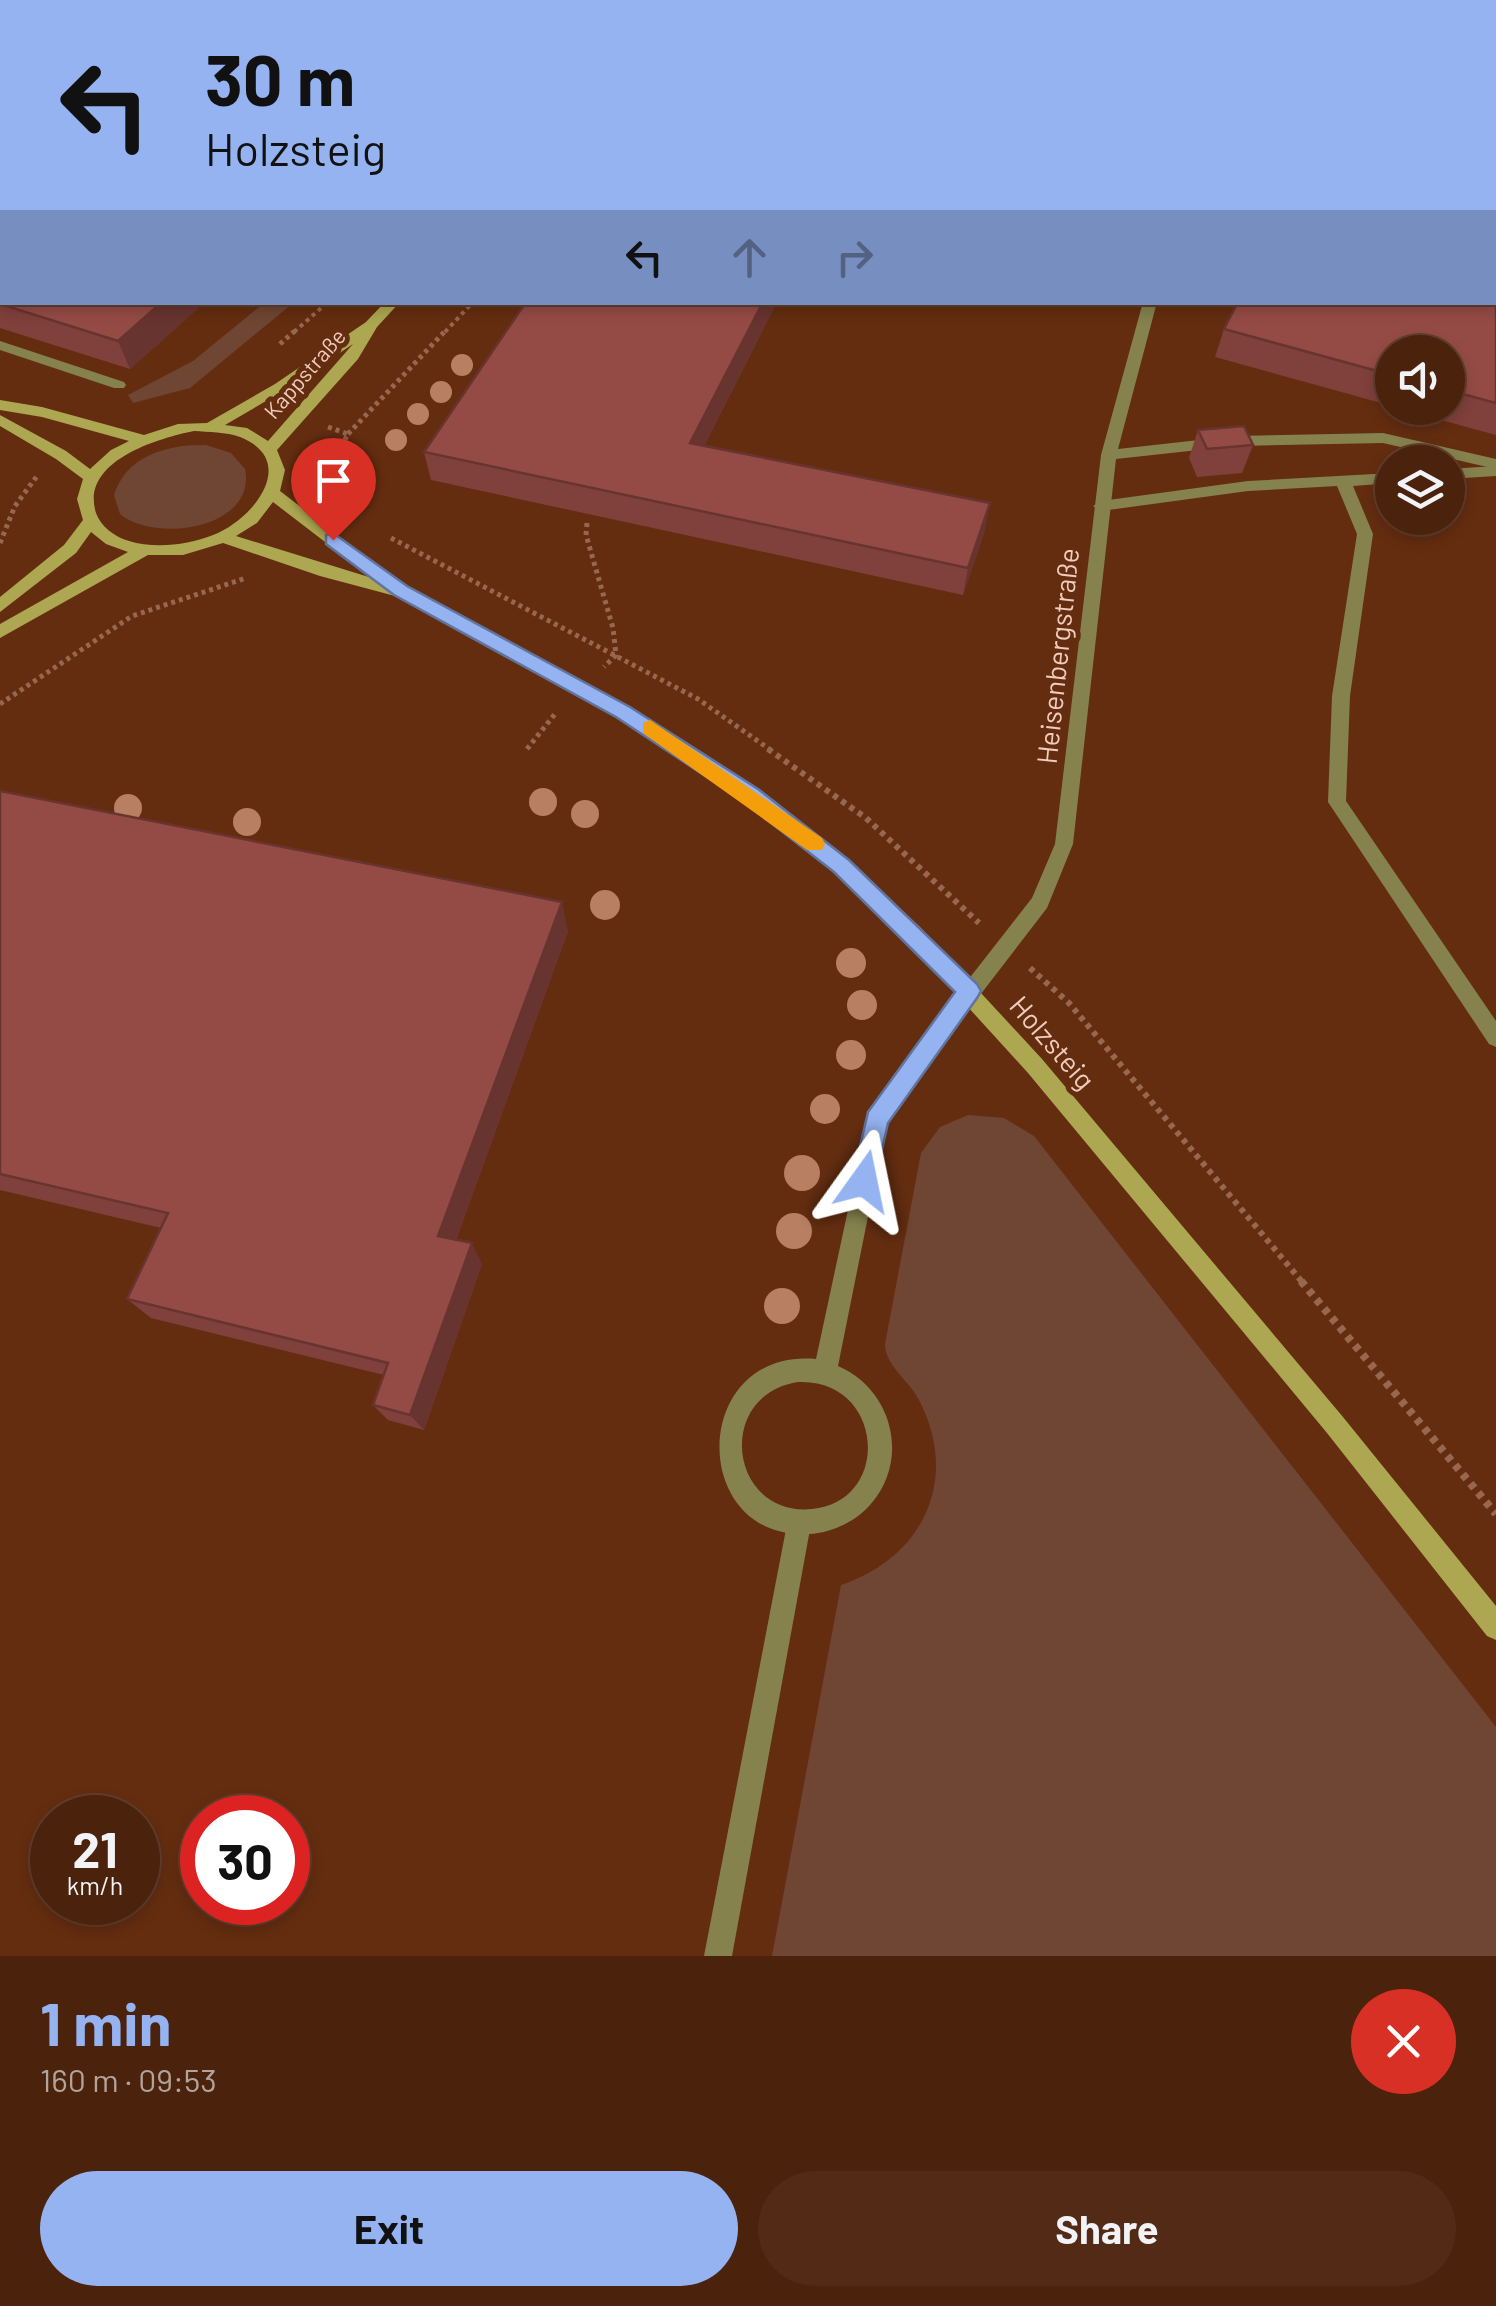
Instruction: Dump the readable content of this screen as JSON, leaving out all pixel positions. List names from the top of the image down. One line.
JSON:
{"streets":{"street":["Kappstraße","Heisenbergstraße","Holzsteig"]},"crossings":[["Kappstraße","Holzsteig"],["Heisenbergstraße","Holzsteig"]],"page":{"turn":["30 m","Holzsteig"],"speed":"21 km/h","limit":"30","heading":["1 min","160 m · 09:53"],"buttons":["Exit","Share"]}}
